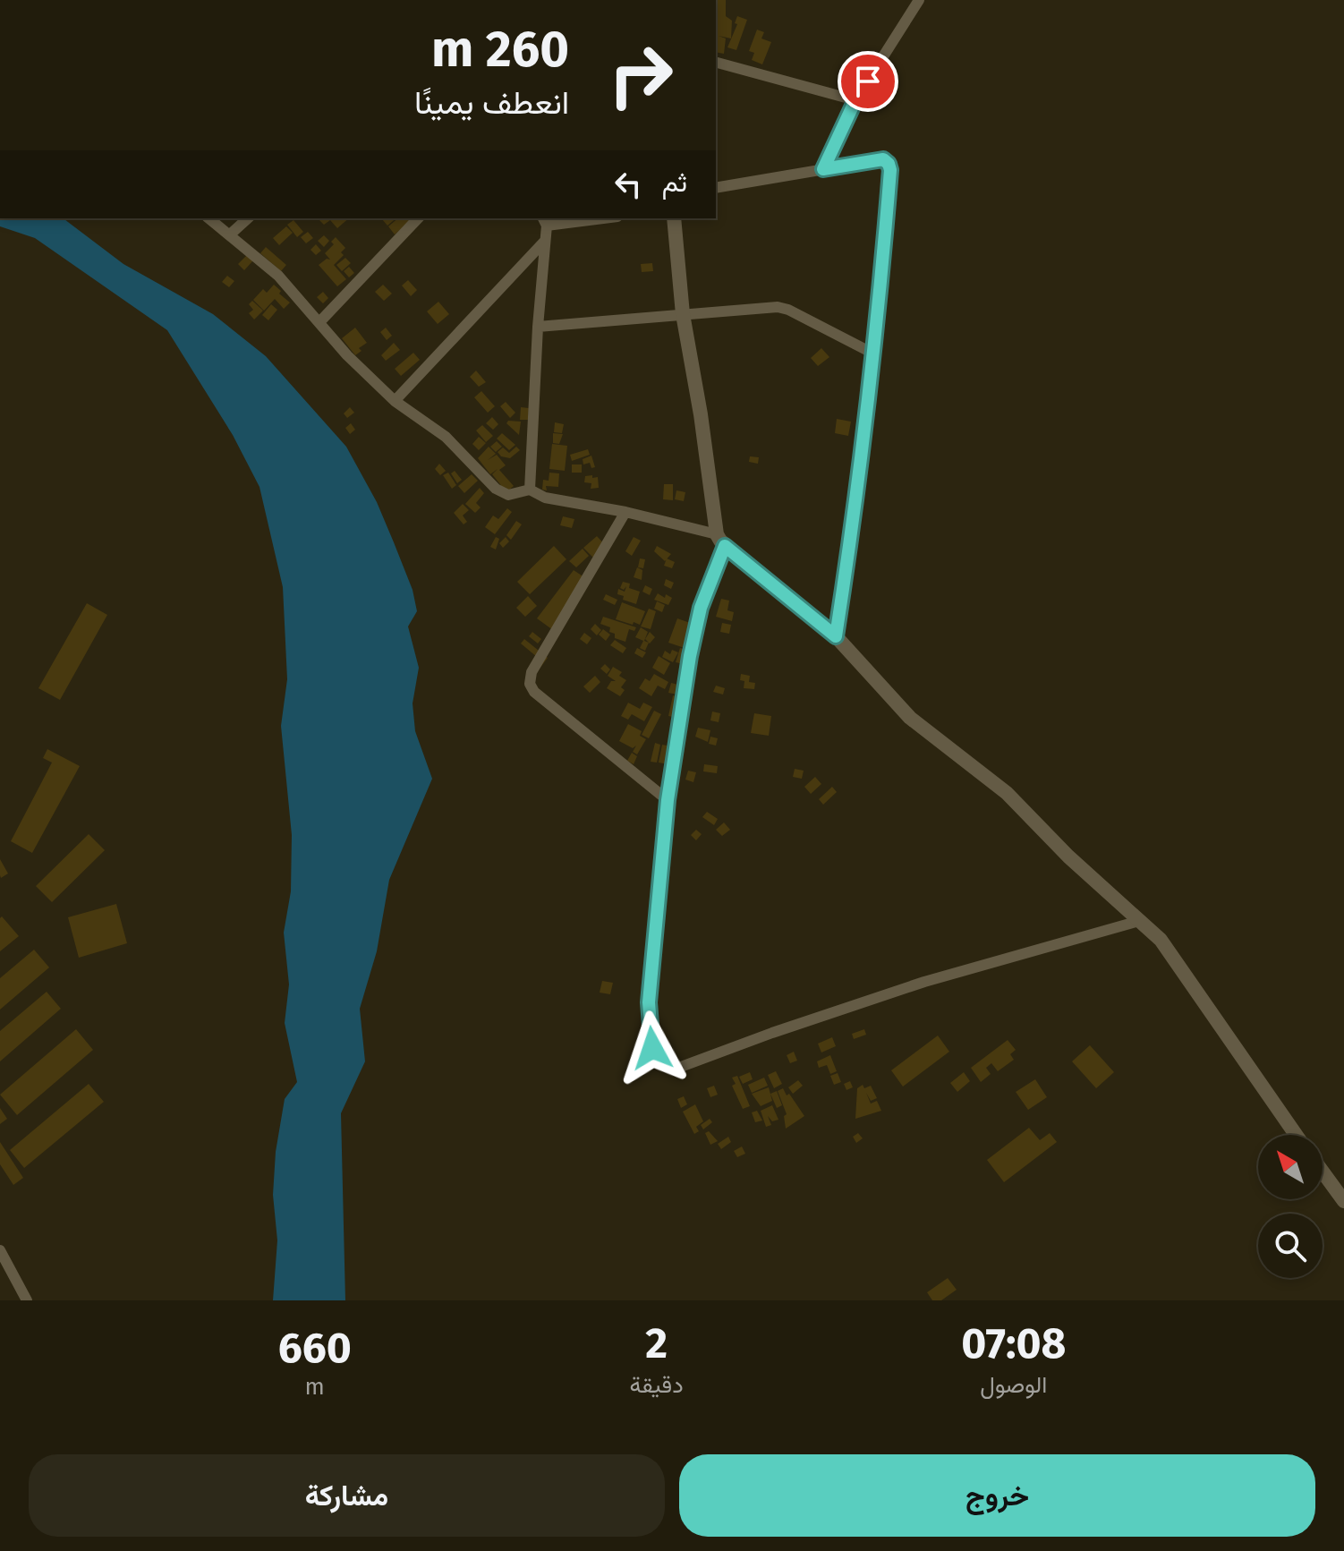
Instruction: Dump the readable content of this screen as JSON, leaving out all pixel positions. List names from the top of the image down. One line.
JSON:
{"north":"top left","page":{"turn":["260 m","انعطف يمينًا"],"then":"ثم","eta":["07:08","الوصول","2","دقيقة","660","m"],"buttons":["خروج","مشاركة"]}}
